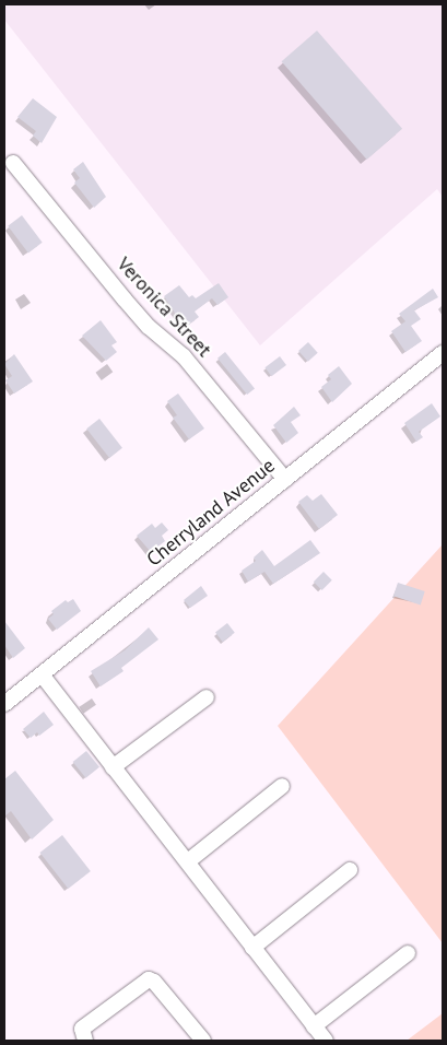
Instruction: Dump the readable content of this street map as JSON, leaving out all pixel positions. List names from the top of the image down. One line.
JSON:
{"streets":{"street":["Veronica Street","Cherryland Avenue"]},"crossings":[["Veronica Street","Cherryland Avenue"]]}
